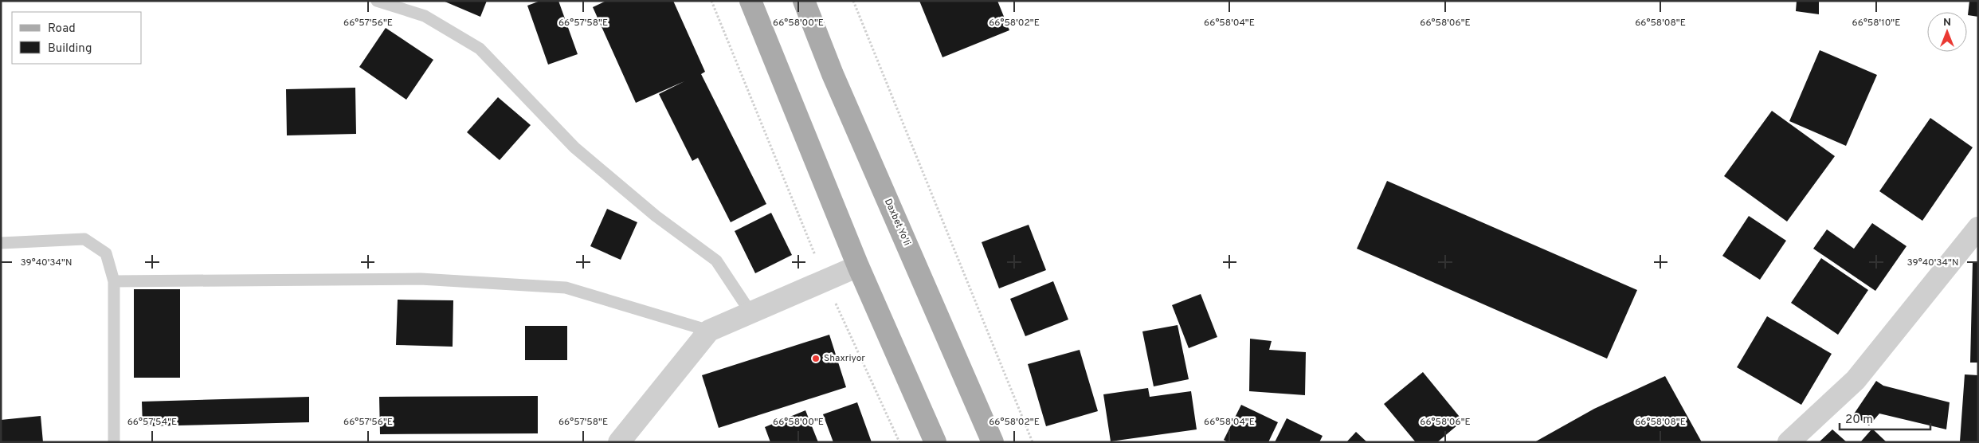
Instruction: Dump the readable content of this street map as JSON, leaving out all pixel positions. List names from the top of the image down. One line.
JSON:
{"streets":{"main road":["Daxbet Yo'li"]},"places":["Shaxriyor"],"legend":["Road","Building"],"scale_bar":"20 m","north":"top","coordinates":["66°57'56\"E","66°57'58\"E","66°58'00\"E","66°58'02\"E","66°58'04\"E","66°58'06\"E","66°58'08\"E","66°58'10\"E","39°40'34\"N","66°57'54\"E"]}
